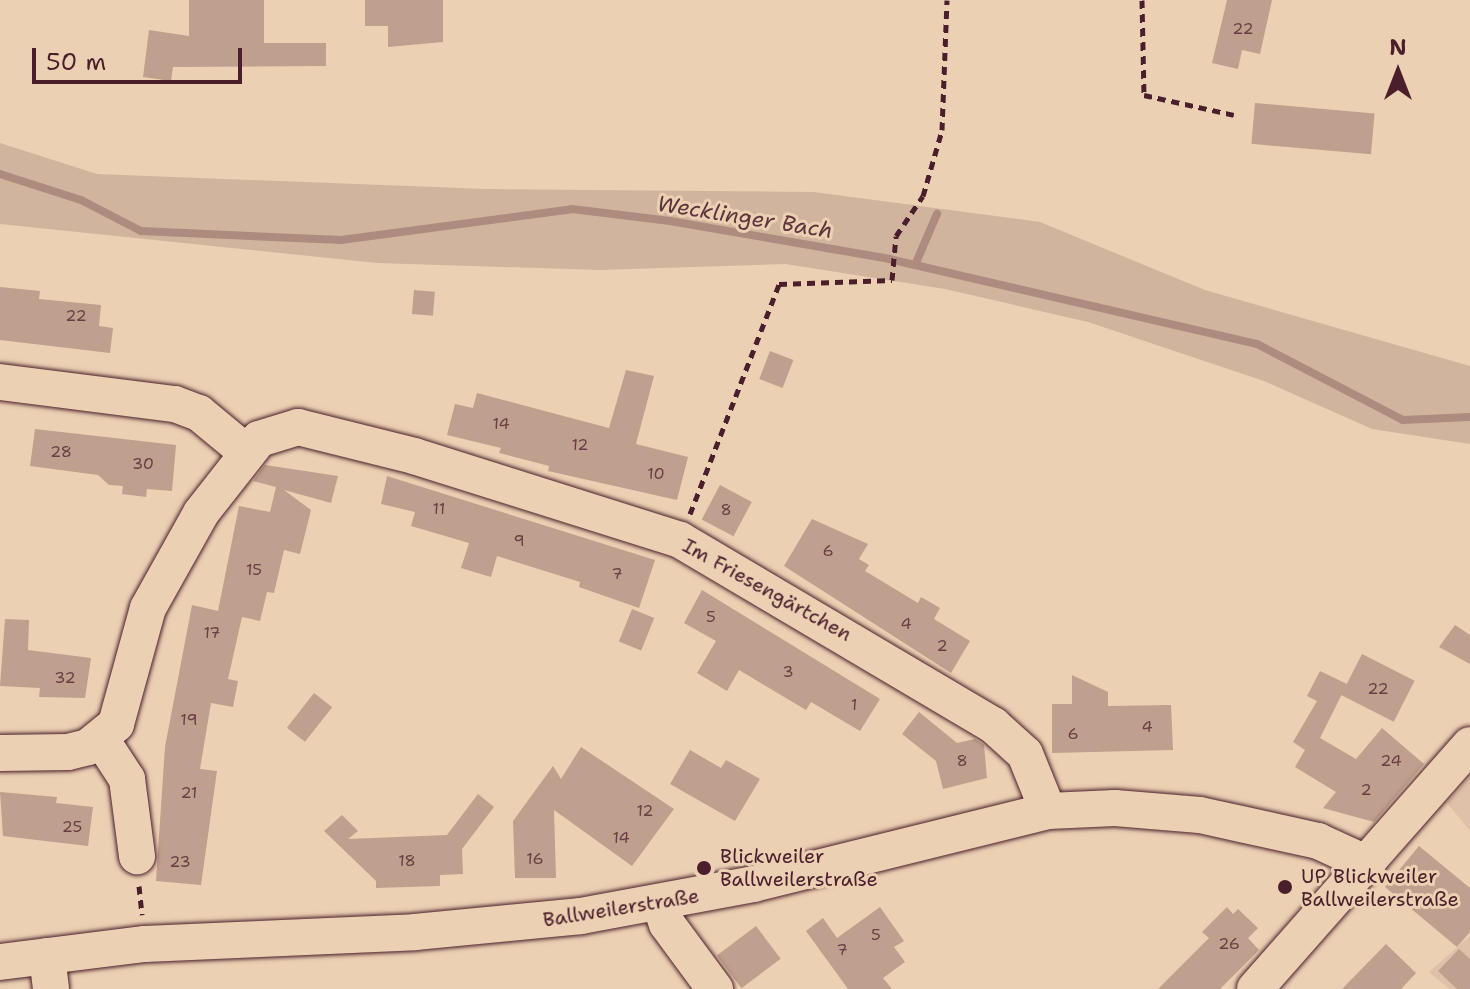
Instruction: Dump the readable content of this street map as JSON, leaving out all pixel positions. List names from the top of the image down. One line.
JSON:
{"streets":{"street":["Im Friesengärtchen","Ballweilerstraße"]},"crossings":[["Im Friesengärtchen","Ballweilerstraße"]],"water":["Wecklinger Bach"],"places":["Blickweiler Ballweilerstraße","UP Blickweiler Ballweilerstraße"],"house_numbers":["22","22","14","12","28","30","10","11","8","9","6","15","7","5","4","17","2","3","32","22","1","19","4","6","8","24","2","21","12","25","14","16","18","23","5","26","7"],"scale_bar":"50 m","north":"top"}
